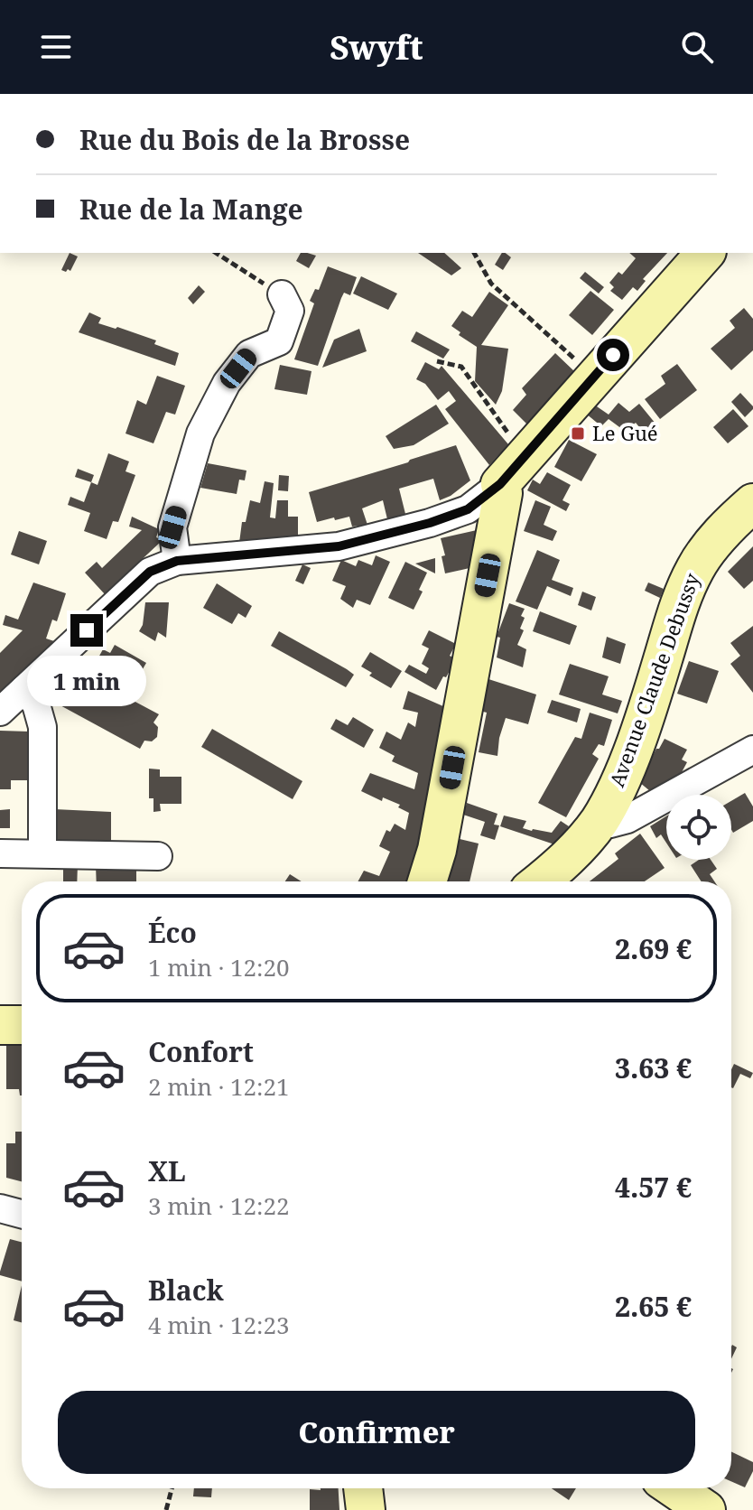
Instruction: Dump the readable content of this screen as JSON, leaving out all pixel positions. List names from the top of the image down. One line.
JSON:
{"streets":{"street":["Avenue Claude Debussy"]},"places":{"transit":["Le Gué"]},"page":{"header":"Swyft","banner":["Rue du Bois de la Brosse","Rue de la Mange"],"bubble":"1 min","list":[{"name":"Éco","note":"1 min · 12:20","value":"2.69 €"},{"name":"Confort","note":"2 min · 12:21","value":"3.63 €"},{"name":"XL","note":"3 min · 12:22","value":"4.57 €"},{"name":"Black","note":"4 min · 12:23","value":"2.65 €"}],"buttons":"Confirmer"}}
